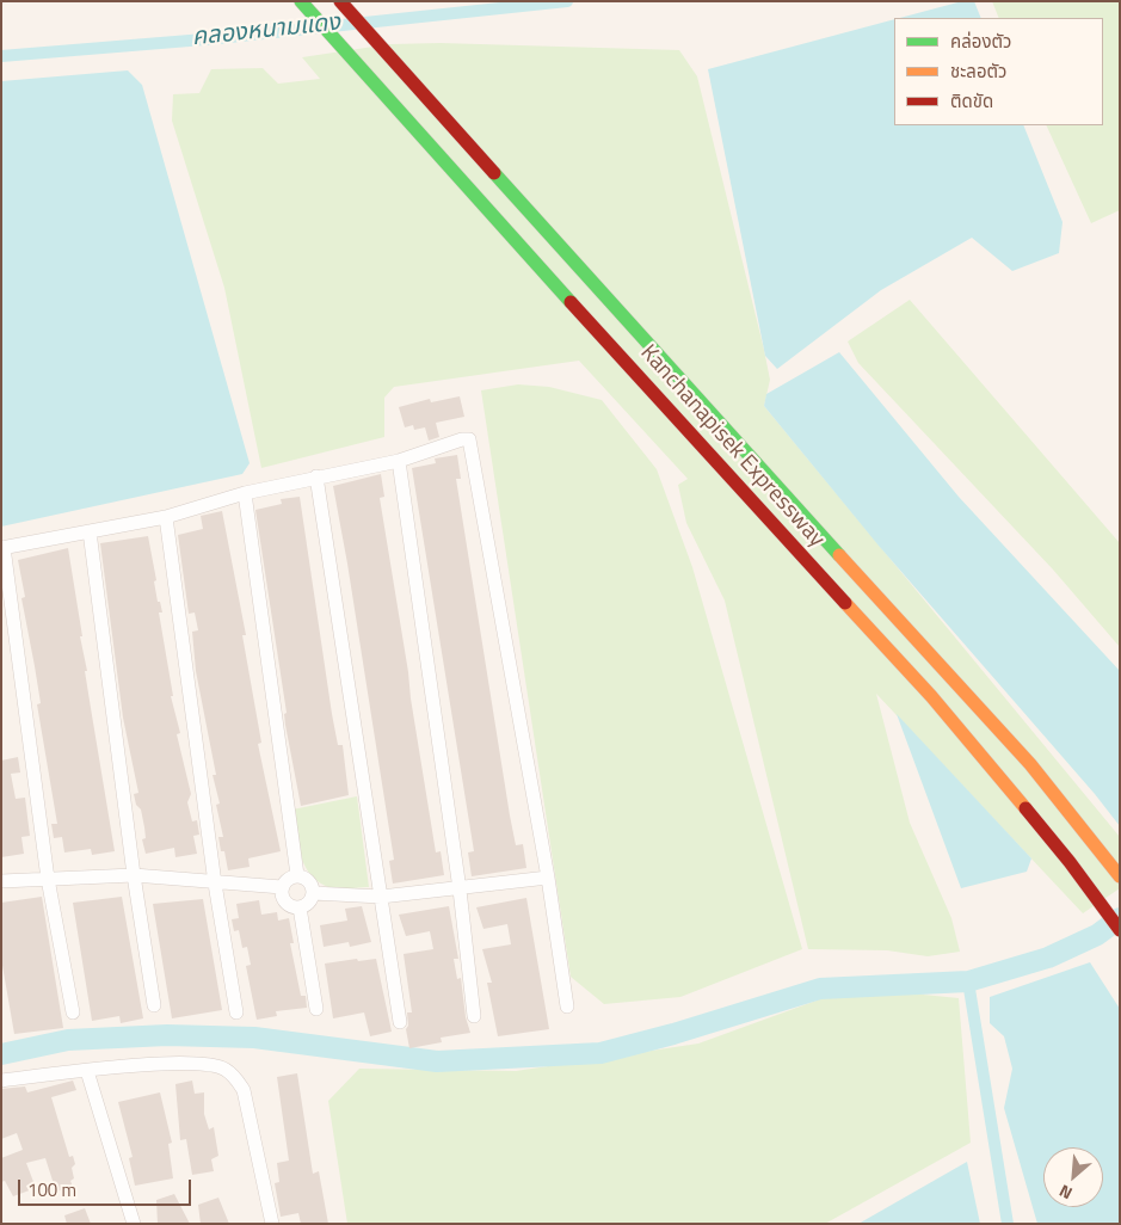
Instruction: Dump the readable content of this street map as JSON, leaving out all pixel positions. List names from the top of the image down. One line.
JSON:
{"streets":{"highway":["Kanchanapisek Expressway"]},"water":["คลองหนามแดง"],"legend":["คล่องตัว","ชะลอตัว","ติดขัด"],"scale_bar":"100 m","north":"bottom left"}
